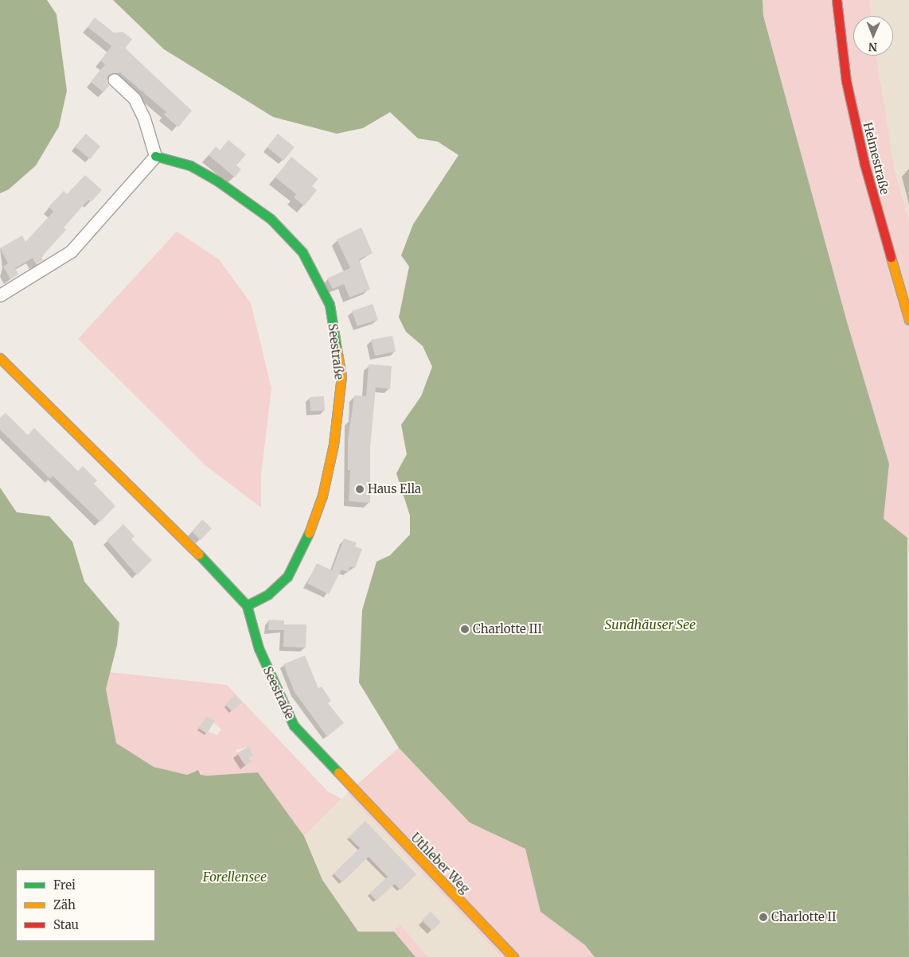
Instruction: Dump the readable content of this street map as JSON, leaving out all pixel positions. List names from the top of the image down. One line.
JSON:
{"streets":{"street":["Helmestraße","Seestraße","Uthleber Weg"]},"crossings":[["Seestraße","Uthleber Weg"]],"water":["Sundhäuser See","Forellensee"],"places":["Haus Ella","Charlotte III","Charlotte II"],"legend":["Frei","Zäh","Stau"],"north":"bottom"}
